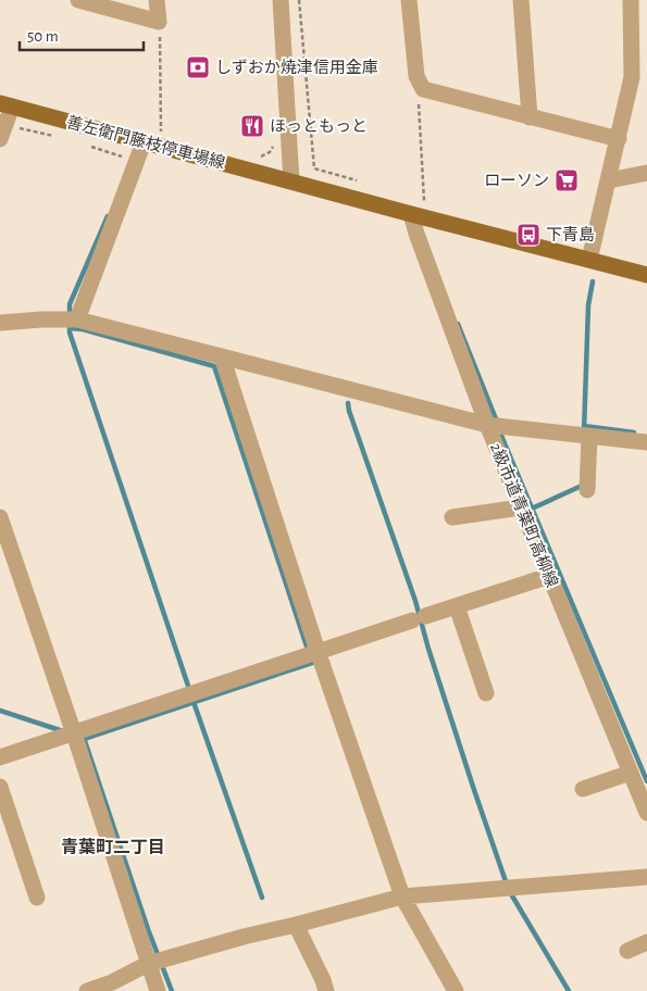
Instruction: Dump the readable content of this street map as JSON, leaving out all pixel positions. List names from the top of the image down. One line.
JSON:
{"streets":{"main road":["善左衛門藤枝停車場線"],"street":["2級市道青葉町高柳線"]},"crossings":[["善左衛門藤枝停車場線","2級市道青葉町高柳線"]],"districts":["青葉町二丁目"],"places":{"bank":["しずおか焼津信用金庫"],"restaurant":["ほっともっと"],"supermarket":["ローソン"],"bus stop":["下青島"]},"scale_bar":"50 m"}
